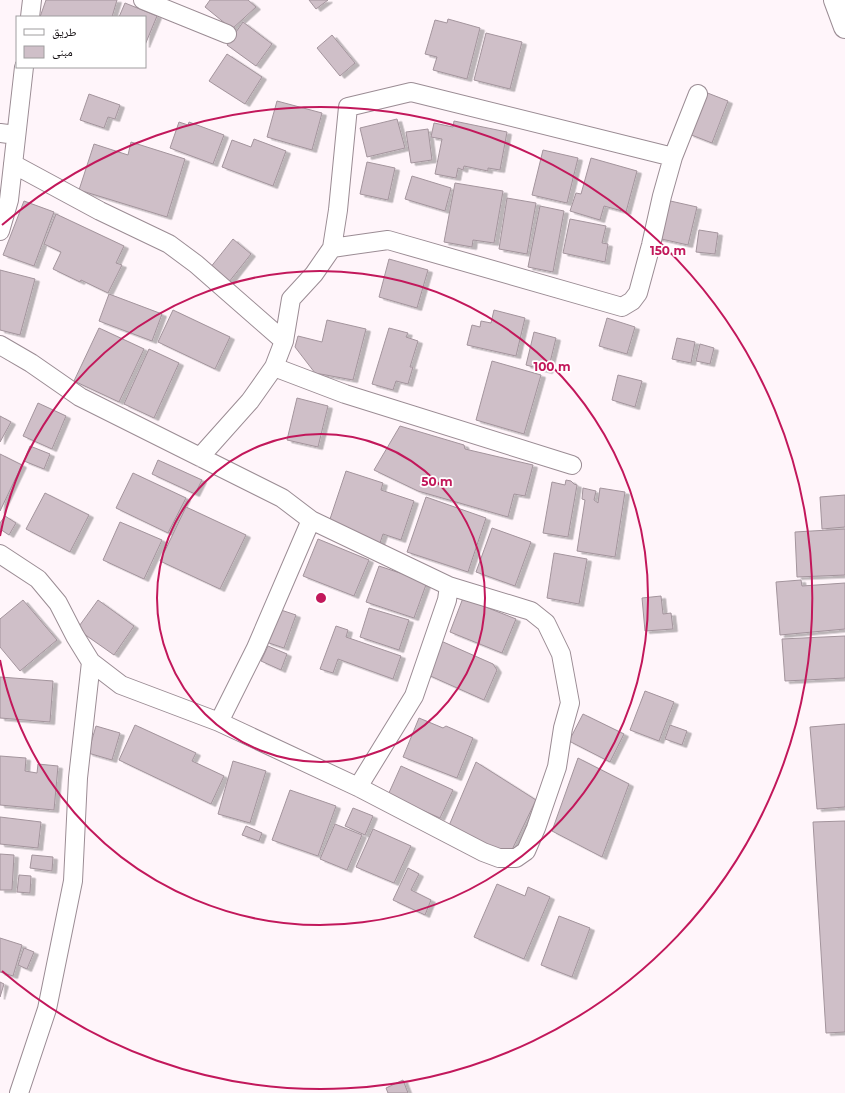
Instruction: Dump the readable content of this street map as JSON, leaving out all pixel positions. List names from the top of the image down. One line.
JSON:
{"legend":["طريق","مبنى"],"rings":["150 m","100 m","50 m"]}
